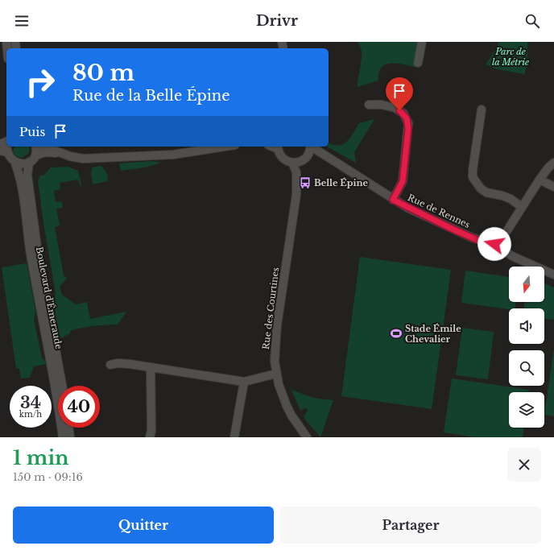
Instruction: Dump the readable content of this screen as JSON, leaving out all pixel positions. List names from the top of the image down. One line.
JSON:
{"streets":{"street":["Rue de Rennes","Boulevard d'Émeraude","Rue des Courtines"]},"crossings":[["Rue de Rennes","Rue des Courtines"]],"parks":["Parc de la Métrie"],"places":{"bus stop":["Belle Épine"],"sports":["Stade Émile Chevalier"]},"north":"bottom","page":{"header":"Drivr","turn":["80 m","Rue de la Belle Épine"],"then":"Puis","speed":"34 km/h","limit":"40","heading":["1 min","150 m · 09:16"],"buttons":["Quitter","Partager"]}}
